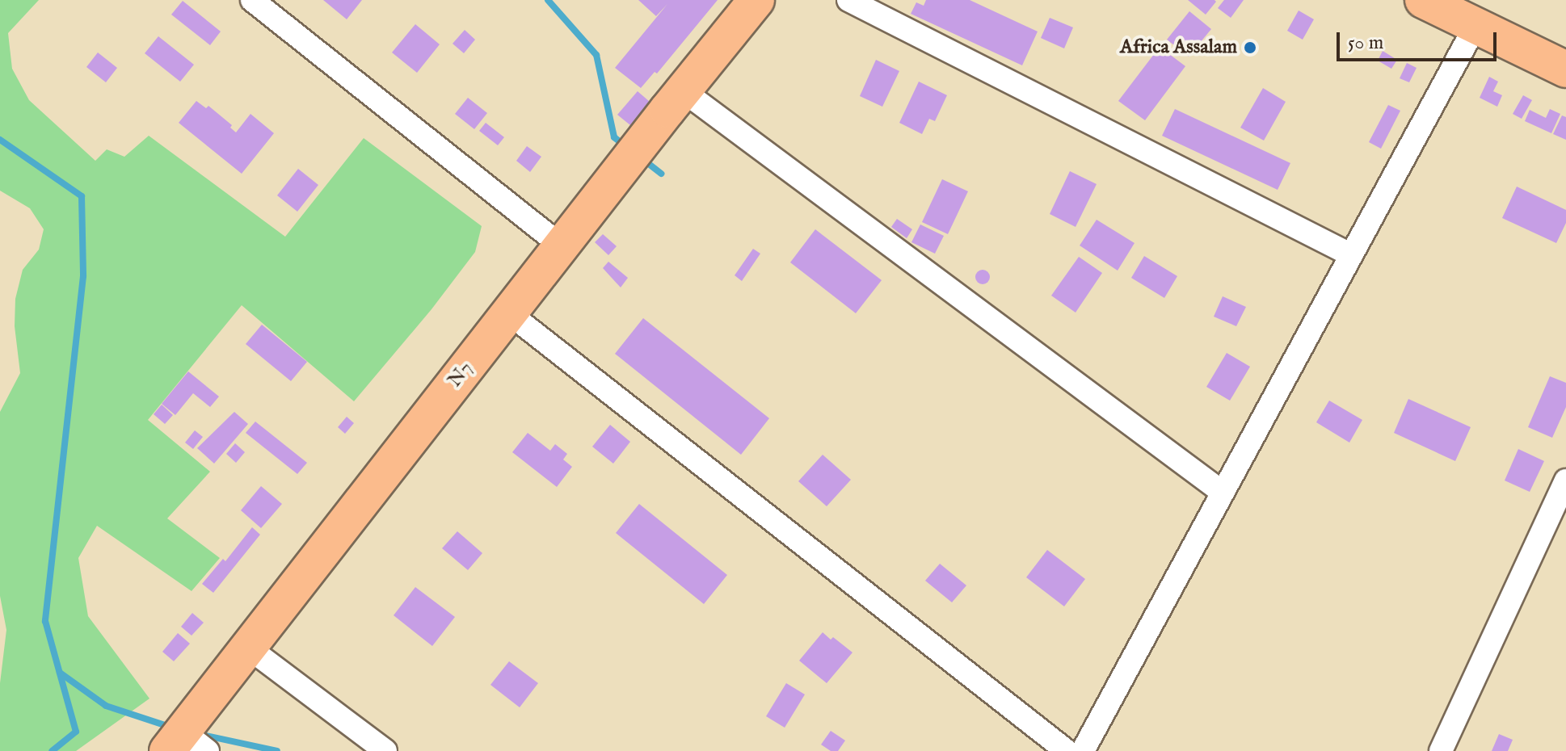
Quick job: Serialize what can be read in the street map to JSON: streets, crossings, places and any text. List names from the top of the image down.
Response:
{
  "streets": {
    "main road": ["N7"]
  },
  "places": ["Africa Assalam"],
  "scale_bar": "50 m"
}
